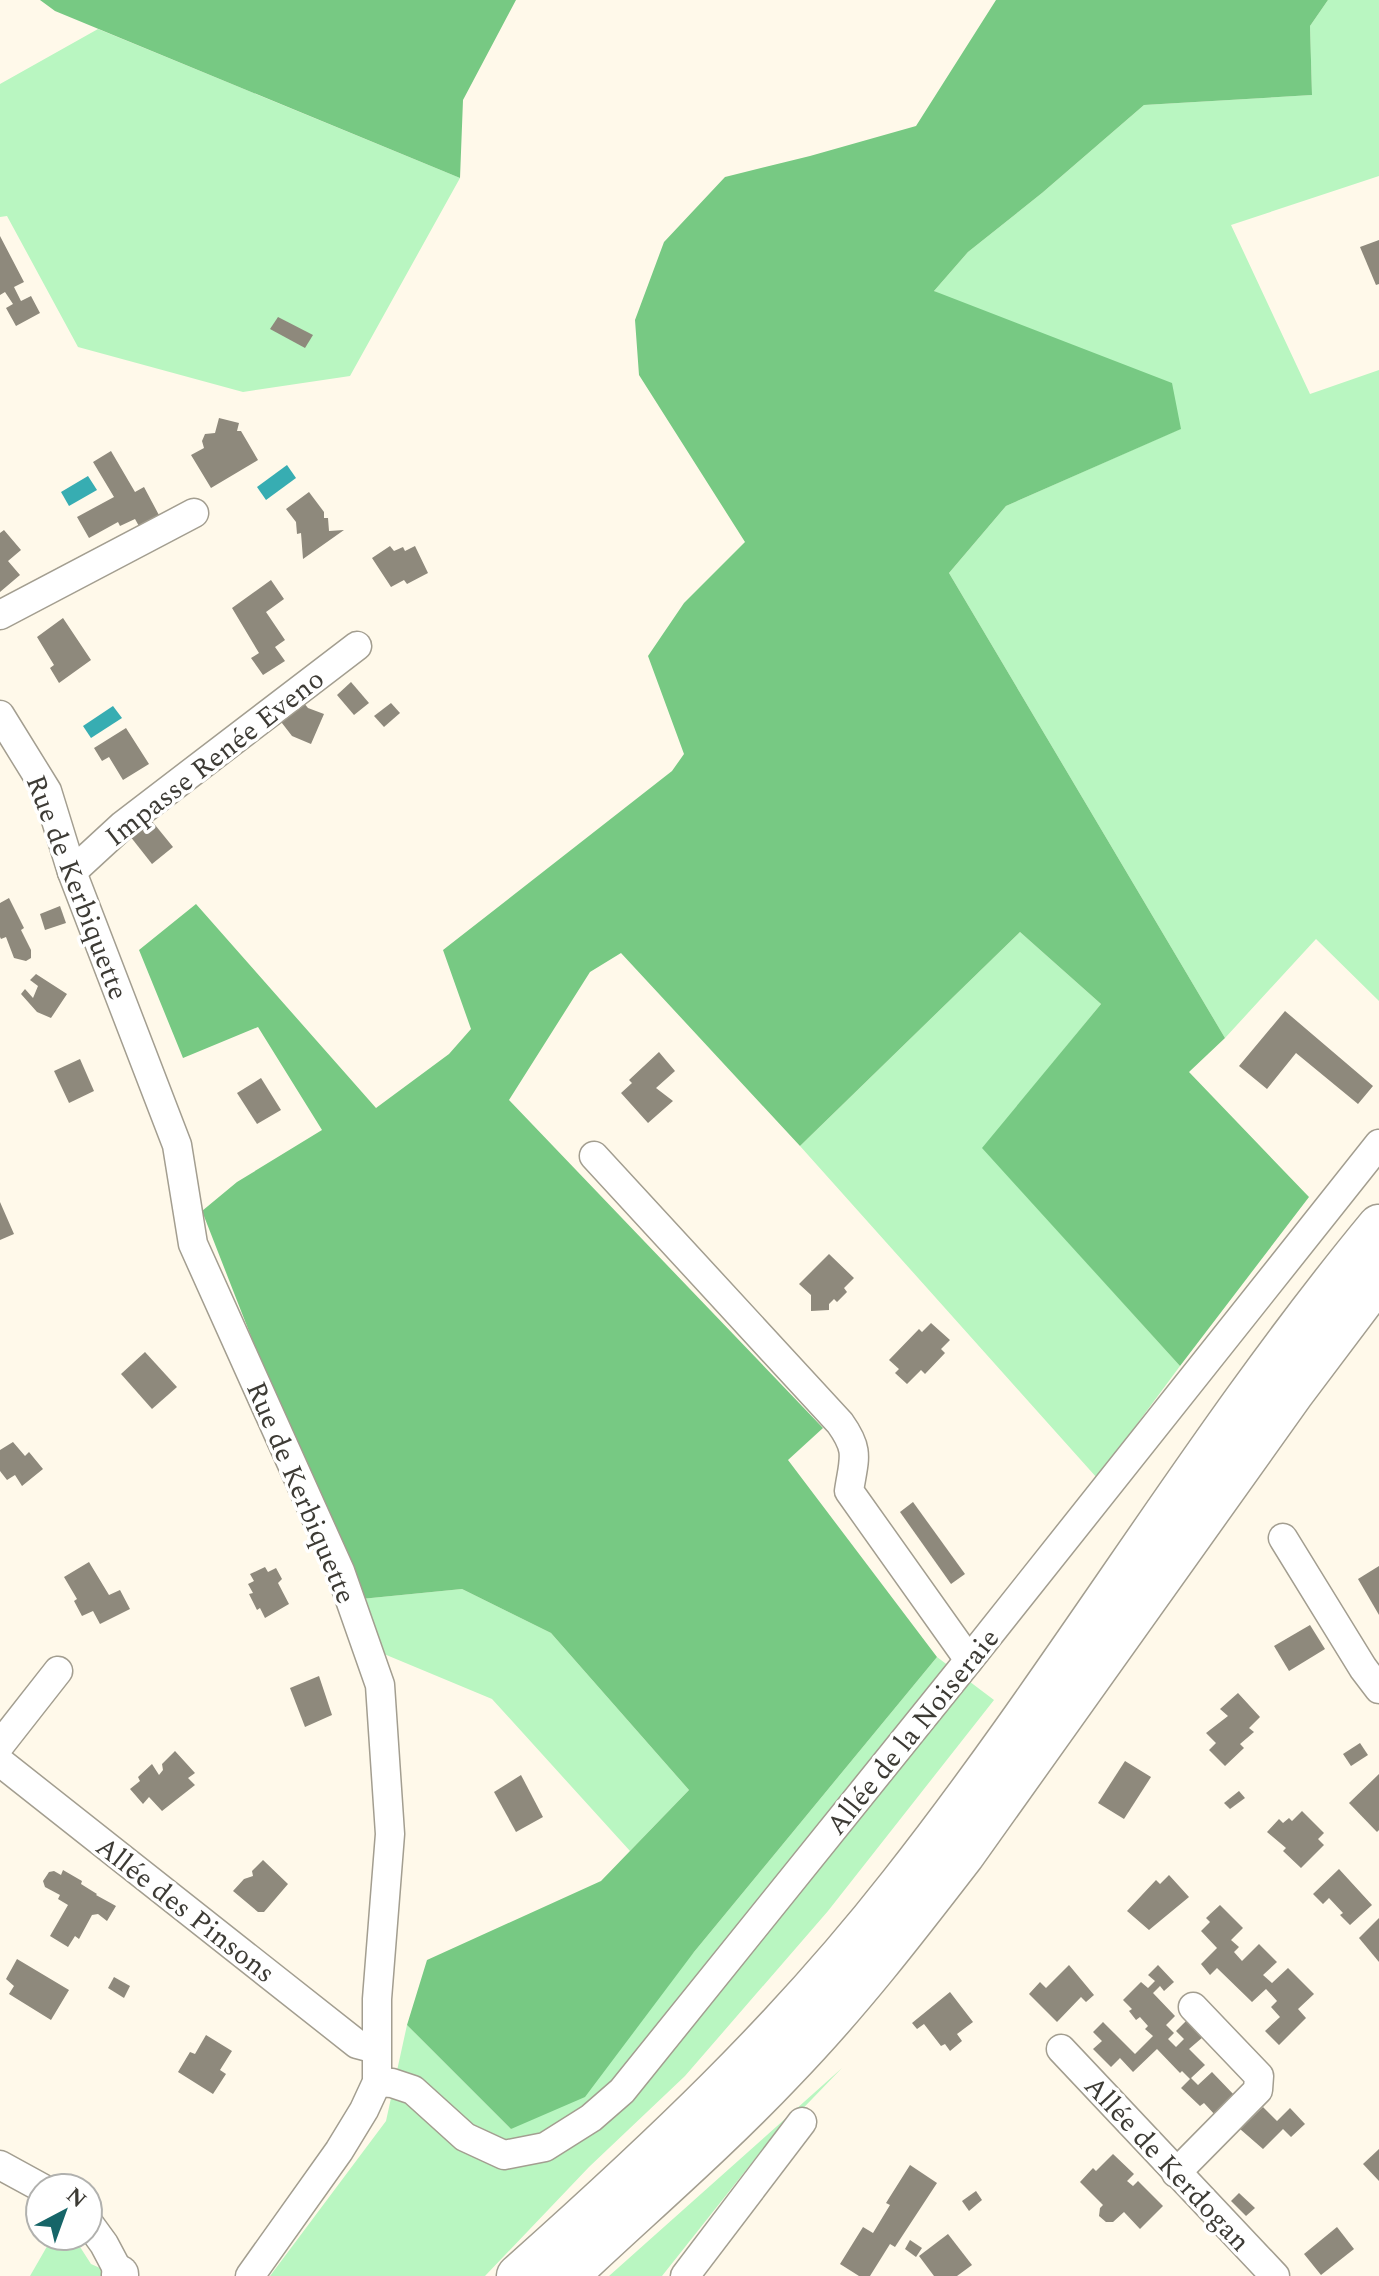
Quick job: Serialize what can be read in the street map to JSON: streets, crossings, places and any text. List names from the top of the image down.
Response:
{
  "streets": {
    "street": [
      "Impasse Renée Eveno",
      "Rue de Kerbiquette",
      "Allée de la Noiseraie",
      "Allée des Pinsons",
      "Allée de Kerdogan"
    ]
  },
  "crossings": [
    ["Impasse Renée Eveno", "Rue de Kerbiquette"],
    ["Rue de Kerbiquette", "Allée de la Noiseraie"],
    ["Rue de Kerbiquette", "Allée des Pinsons"]
  ],
  "north": "top right"
}
